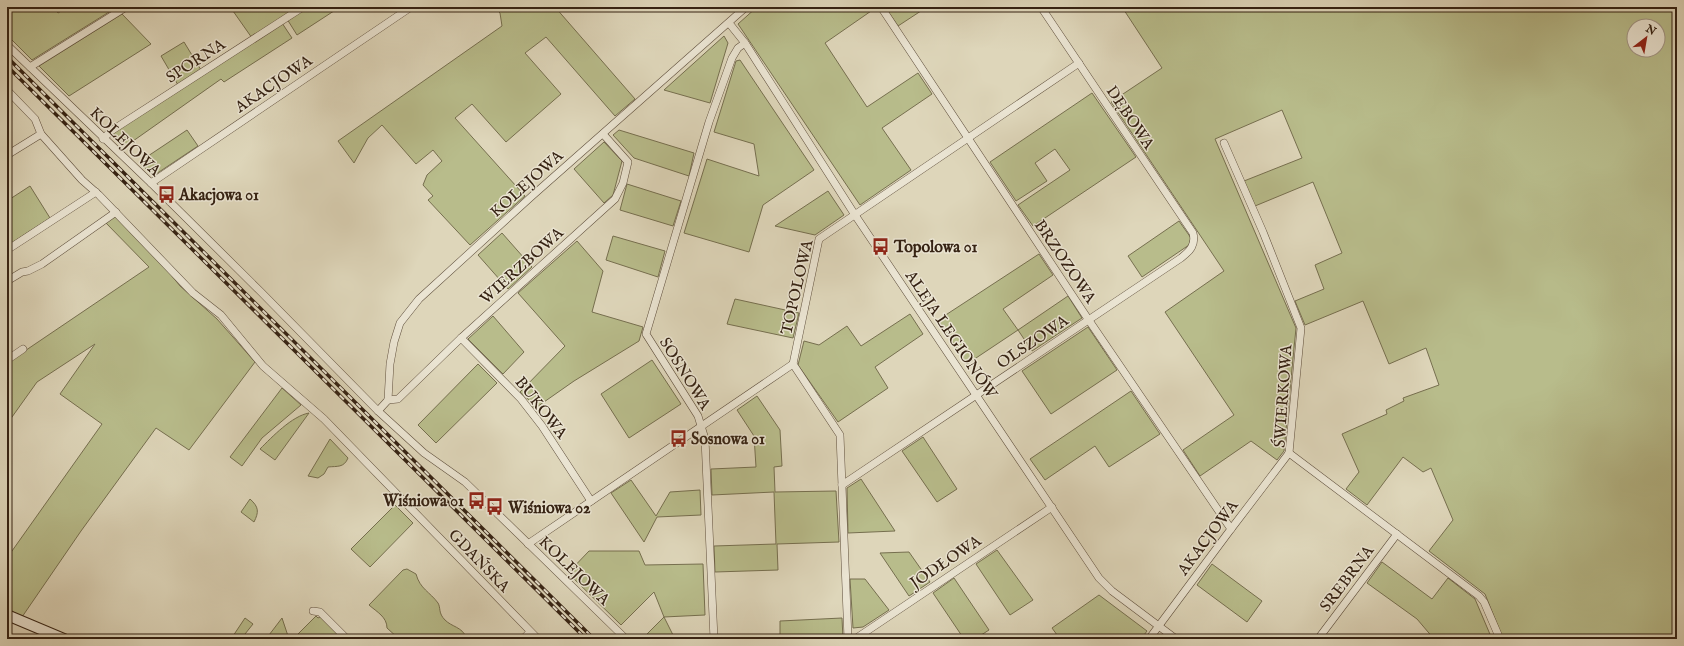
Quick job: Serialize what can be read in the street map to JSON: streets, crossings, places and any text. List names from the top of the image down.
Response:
{
  "streets": {
    "street": [
      "SPORNA",
      "AKACJOWA",
      "DĘBOWA",
      "KOLEJOWA",
      "BRZOZOWA",
      "WIERZBOWA",
      "TOPOLOWA",
      "ALEJA LEGIONÓW",
      "OLSZOWA",
      "SOSNOWA",
      "ŚWIERKOWA",
      "BUKOWA",
      "GDAŃSKA",
      "JODŁOWA",
      "SREBRNA"
    ]
  },
  "crossings": [
    ["SPORNA", "KOLEJOWA"],
    ["AKACJOWA", "KOLEJOWA"],
    ["AKACJOWA", "BRZOZOWA"],
    ["AKACJOWA", "ALEJA LEGIONÓW"],
    ["AKACJOWA", "ŚWIERKOWA"],
    ["DĘBOWA", "TOPOLOWA"],
    ["DĘBOWA", "OLSZOWA"],
    ["KOLEJOWA", "WIERZBOWA"],
    ["KOLEJOWA", "ALEJA LEGIONÓW"],
    ["BRZOZOWA", "TOPOLOWA"],
    ["BRZOZOWA", "OLSZOWA"],
    ["WIERZBOWA", "BUKOWA"],
    ["TOPOLOWA", "ALEJA LEGIONÓW"],
    ["ALEJA LEGIONÓW", "OLSZOWA"],
    ["ALEJA LEGIONÓW", "SOSNOWA"],
    ["ALEJA LEGIONÓW", "JODŁOWA"],
    ["ŚWIERKOWA", "SREBRNA"]
  ],
  "places": {
    "bus stop": [
      "Akacjowa 01",
      "Topolowa 01",
      "Sosnowa 01",
      "Wiśniowa 01",
      "Wiśniowa 02"
    ]
  },
  "north": "top right"
}
